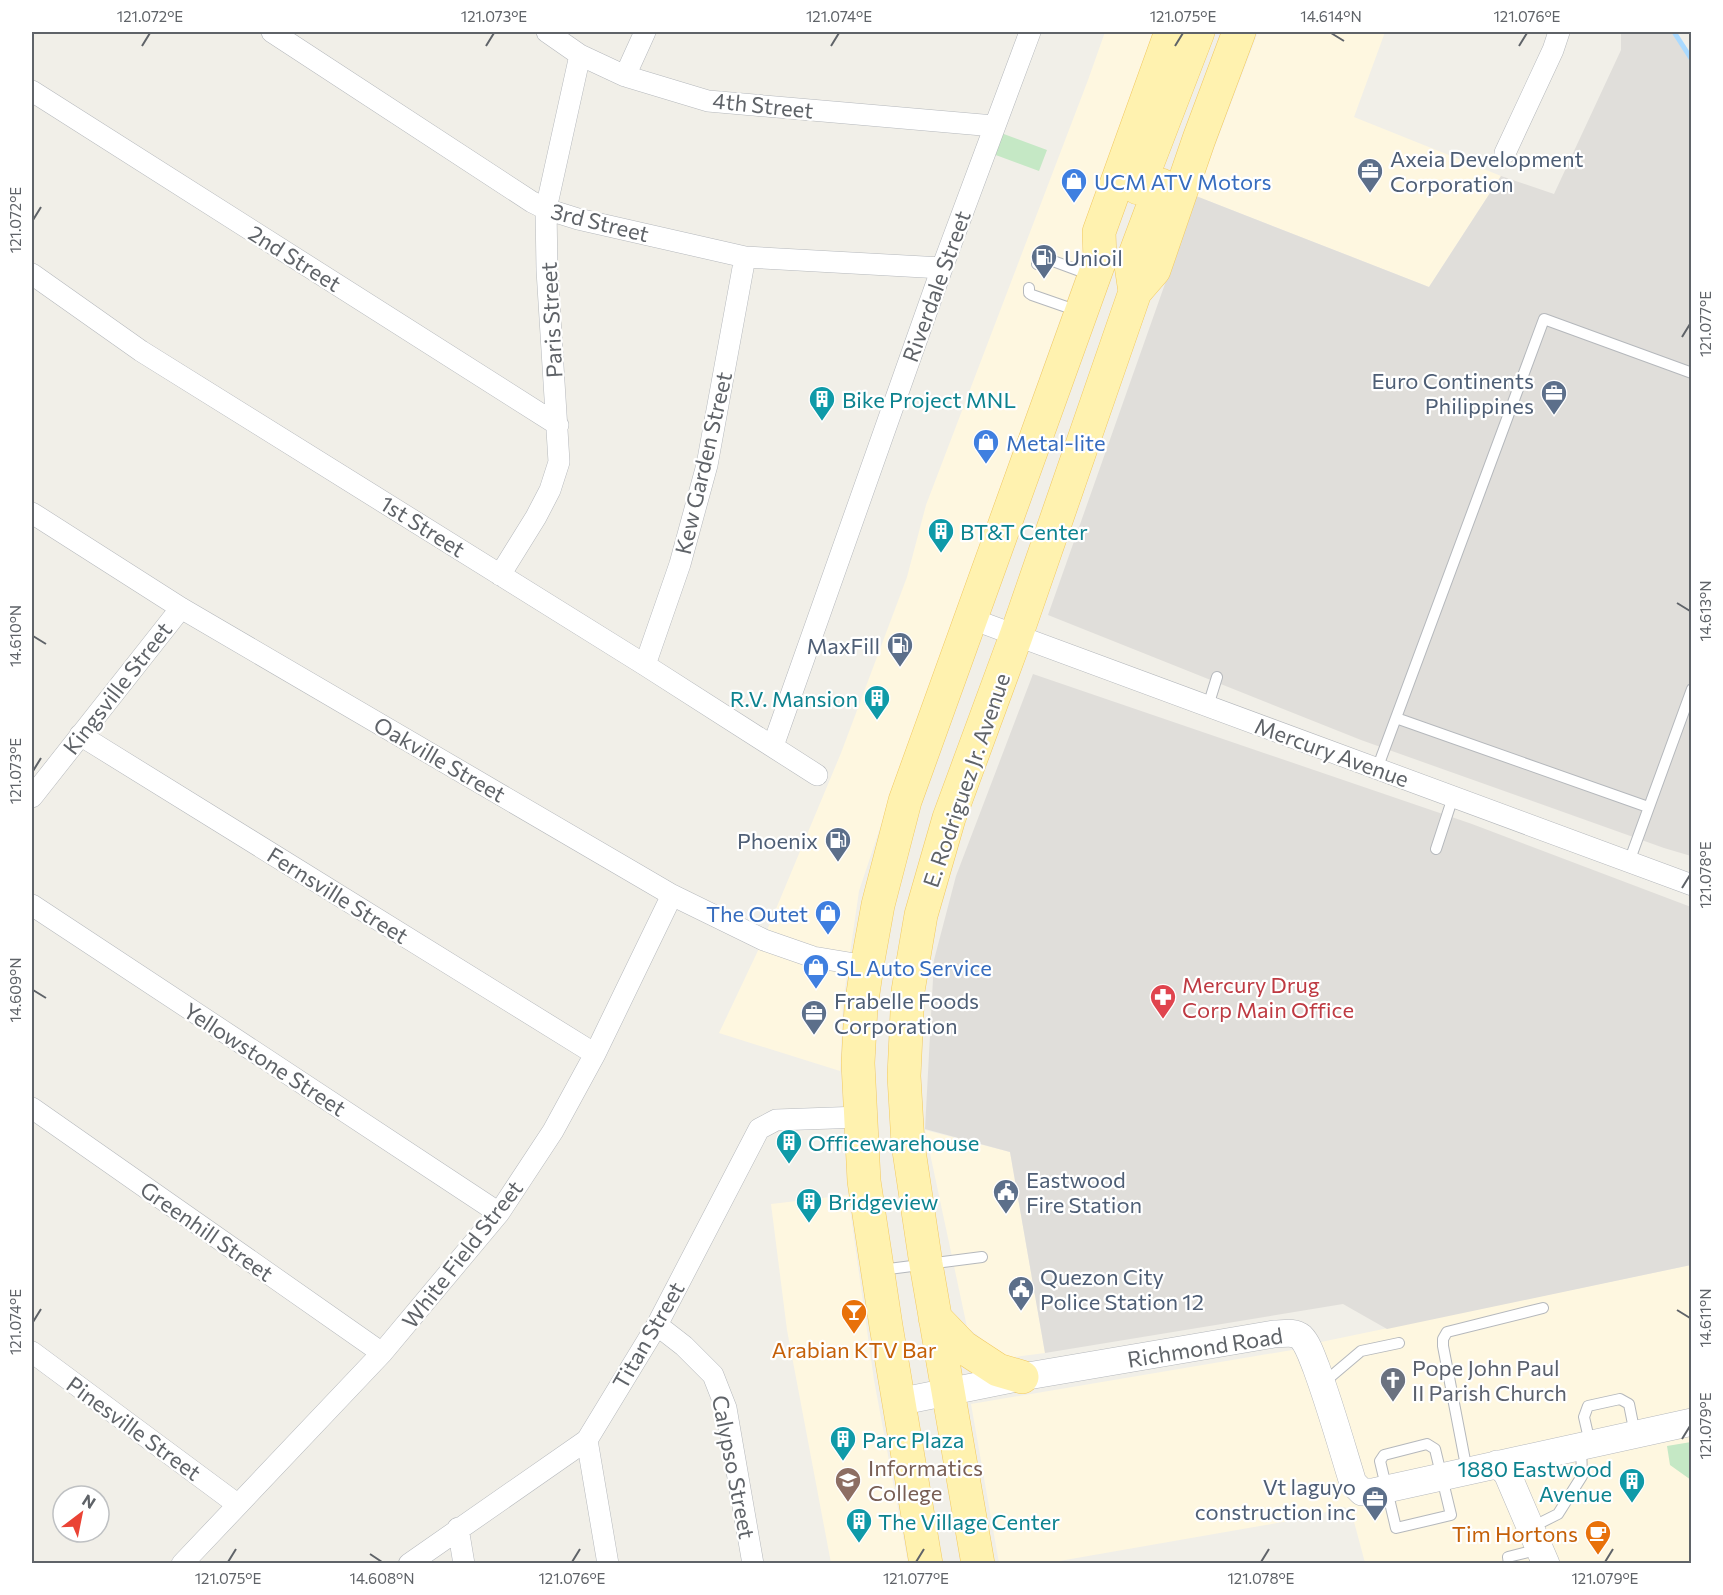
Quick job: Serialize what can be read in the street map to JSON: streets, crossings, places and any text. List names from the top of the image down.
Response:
{
  "streets": {
    "main road": ["E. Rodriguez Jr. Avenue"],
    "street": [
      "4th Street",
      "3rd Street",
      "2nd Street",
      "Riverdale Street",
      "Paris Street",
      "Kew Garden Street",
      "1st Street",
      "Kingsville Street",
      "Mercury Avenue",
      "Oakville Street",
      "Fernsville Street",
      "Yellowstone Street",
      "Greenhill Street",
      "White Field Street",
      "Titan Street",
      "Richmond Road",
      "Pinesville Street",
      "Calypso Street"
    ]
  },
  "crossings": [
    ["4th Street", "Riverdale Street"],
    ["4th Street", "Paris Street"],
    ["3rd Street", "Riverdale Street"],
    ["3rd Street", "Paris Street"],
    ["3rd Street", "Kew Garden Street"],
    ["2nd Street", "Paris Street"],
    ["Riverdale Street", "1st Street"],
    ["Paris Street", "1st Street"],
    ["Kew Garden Street", "1st Street"],
    ["Kingsville Street", "Oakville Street"],
    ["Kingsville Street", "Fernsville Street"],
    ["Mercury Avenue", "E. Rodriguez Jr. Avenue"],
    ["Oakville Street", "E. Rodriguez Jr. Avenue"],
    ["Oakville Street", "White Field Street"],
    ["E. Rodriguez Jr. Avenue", "Titan Street"],
    ["E. Rodriguez Jr. Avenue", "Richmond Road"],
    ["Fernsville Street", "White Field Street"],
    ["Yellowstone Street", "White Field Street"],
    ["Greenhill Street", "White Field Street"],
    ["White Field Street", "Pinesville Street"],
    ["Titan Street", "Calypso Street"]
  ],
  "places": {
    "office": [
      "Axeia Development Corporation",
      "Euro Continents Philippines",
      "Frabelle Foods Corporation",
      "Vt laguyo construction inc"
    ],
    "shop": [
      "UCM ATV Motors",
      "Metal-lite",
      "The Outet",
      "SL Auto Service"
    ],
    "fuel station": ["Unioil", "MaxFill", "Phoenix"],
    "building": [
      "Bike Project MNL",
      "BT&T Center",
      "R.V. Mansion",
      "Officewarehouse",
      "Bridgeview",
      "Parc Plaza",
      "1880 Eastwood Avenue",
      "The Village Center"
    ],
    "pharmacy": ["Mercury Drug Corp Main Office"],
    "public building": ["Eastwood Fire Station", "Quezon City Police Station 12"],
    "bar": ["Arabian KTV Bar"],
    "church": ["Pope John Paul II Parish Church"],
    "school or university": ["Informatics College"],
    "cafe": ["Tim Hortons"]
  },
  "north": "top right",
  "coordinates": [
    "121.072°E",
    "121.073°E",
    "121.074°E",
    "121.075°E",
    "14.614°N",
    "121.076°E",
    "121.077°E",
    "14.613°N",
    "14.610°N",
    "121.078°E",
    "14.609°N",
    "14.611°N",
    "121.079°E",
    "14.608°N"
  ]
}
